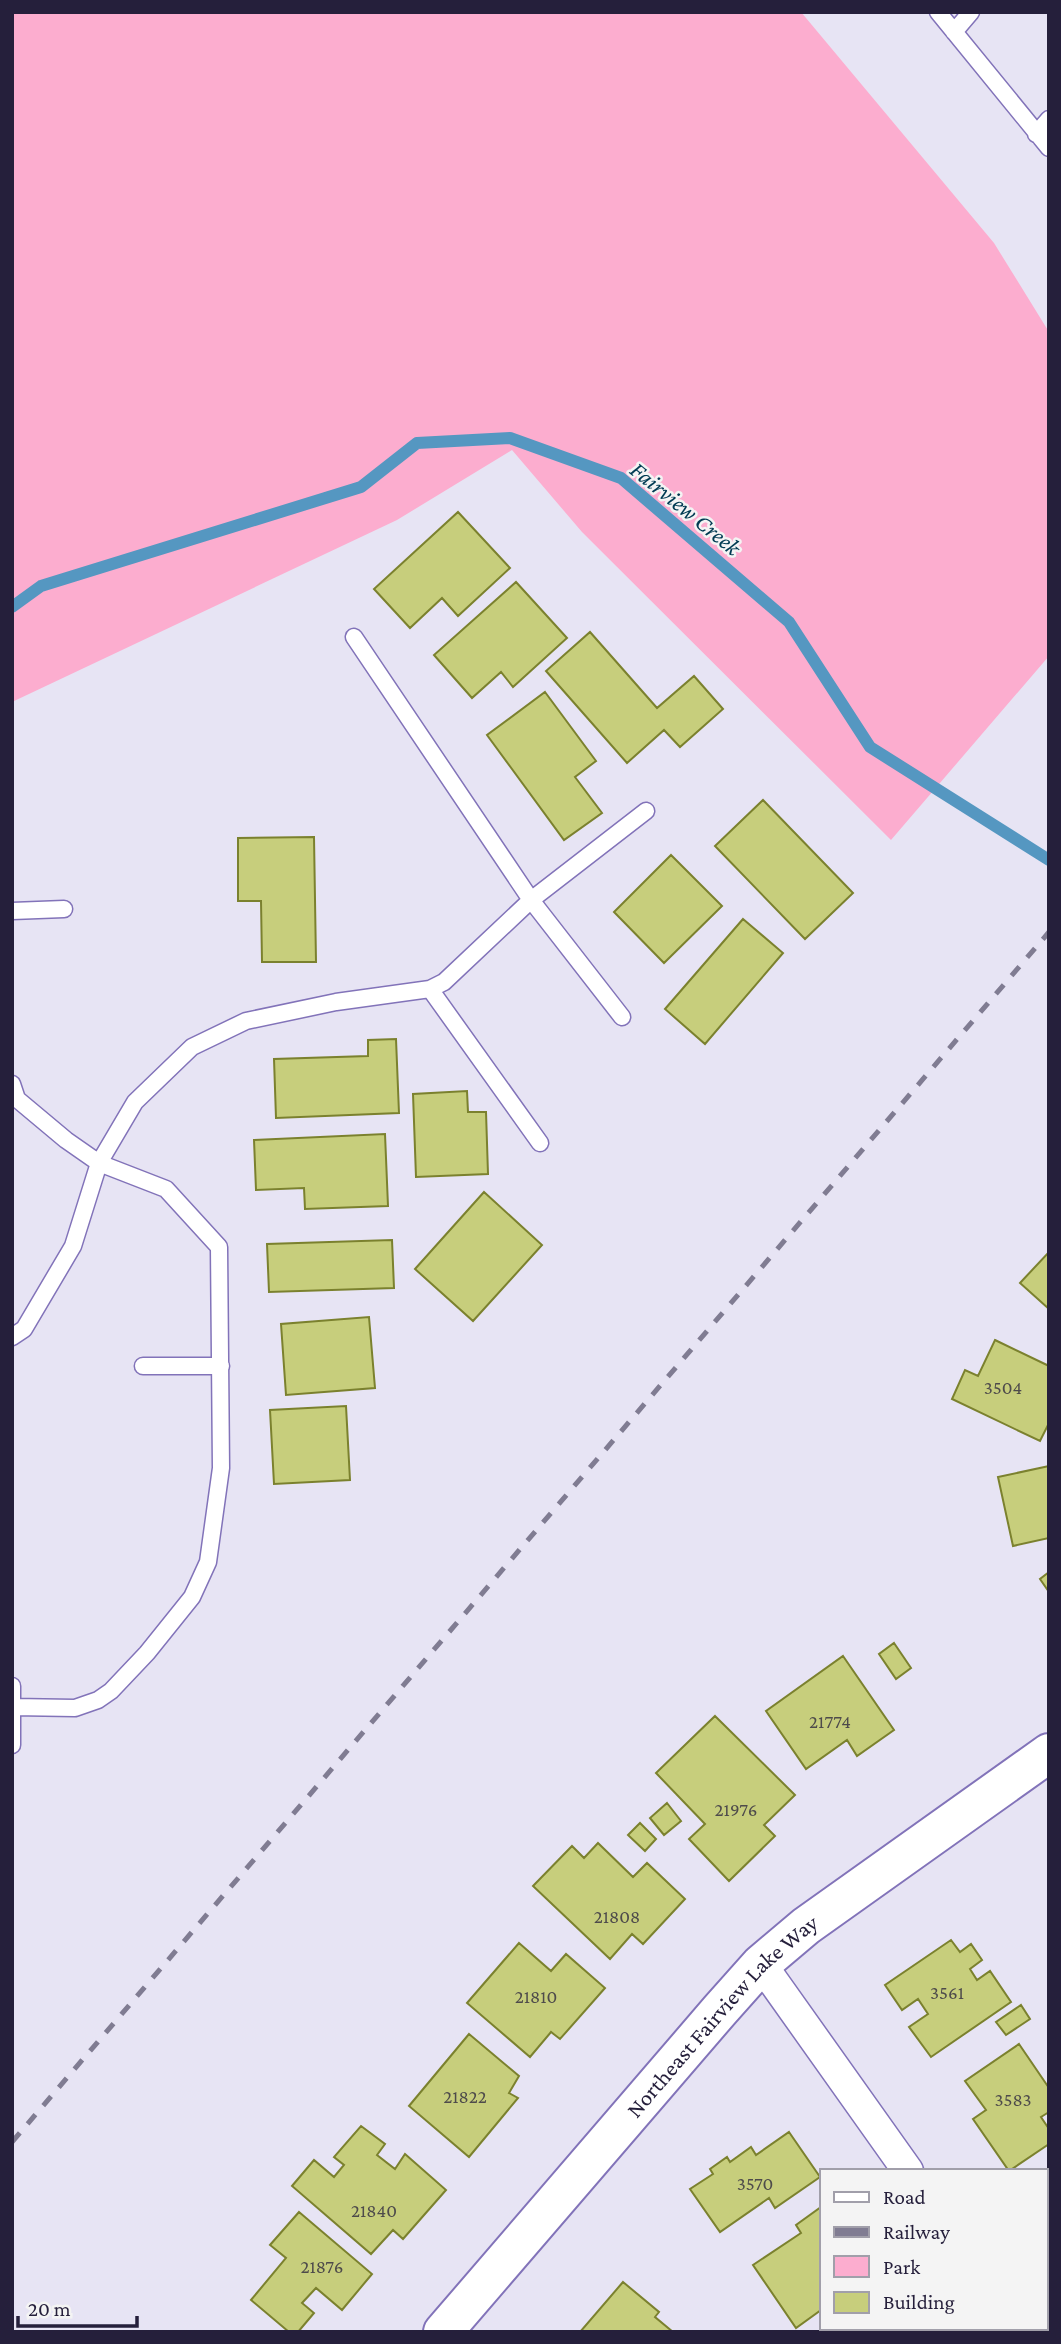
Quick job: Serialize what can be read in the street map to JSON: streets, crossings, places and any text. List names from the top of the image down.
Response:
{
  "streets": {
    "street": ["Northeast Fairview Lake Way"]
  },
  "water": ["Fairview Creek"],
  "house_numbers": [
    "3504",
    "21774",
    "21976",
    "21808",
    "3561",
    "21810",
    "21822",
    "3583",
    "3570",
    "21840",
    "21876"
  ],
  "legend": [
    "Road",
    "Railway",
    "Park",
    "Building"
  ],
  "scale_bar": "20 m"
}
